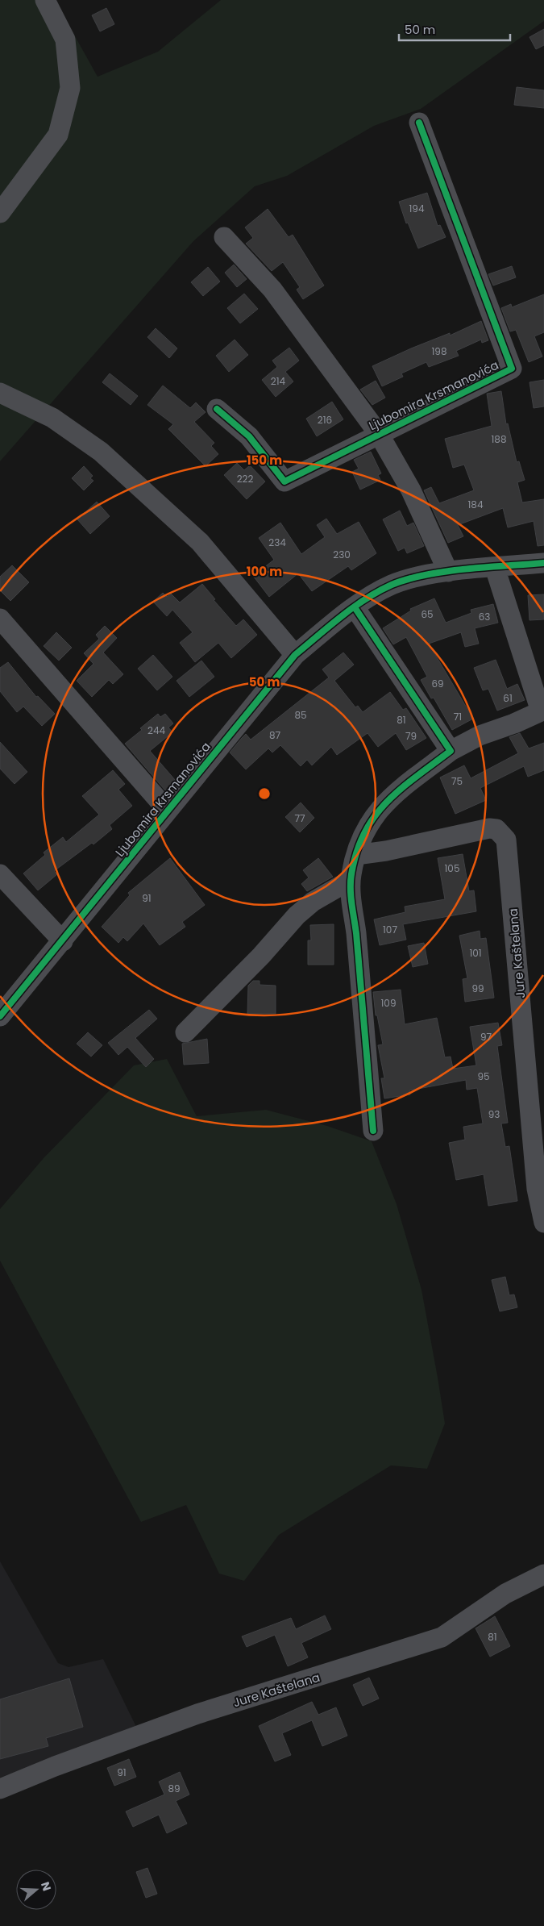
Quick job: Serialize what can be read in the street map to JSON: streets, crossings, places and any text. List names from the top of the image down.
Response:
{
  "streets": {
    "street": ["Ljubomira Krsmanovića", "Jure Kaštelana"]
  },
  "house_numbers": [
    "194",
    "198",
    "214",
    "216",
    "188",
    "222",
    "184",
    "234",
    "230",
    "65",
    "63",
    "69",
    "61",
    "85",
    "71",
    "81",
    "244",
    "87",
    "79",
    "75",
    "77",
    "105",
    "91",
    "107",
    "101",
    "99",
    "109",
    "97",
    "95",
    "93",
    "81",
    "91",
    "89"
  ],
  "scale_bar": "50 m",
  "north": "right",
  "rings": ["150 m", "100 m", "50 m"]
}
